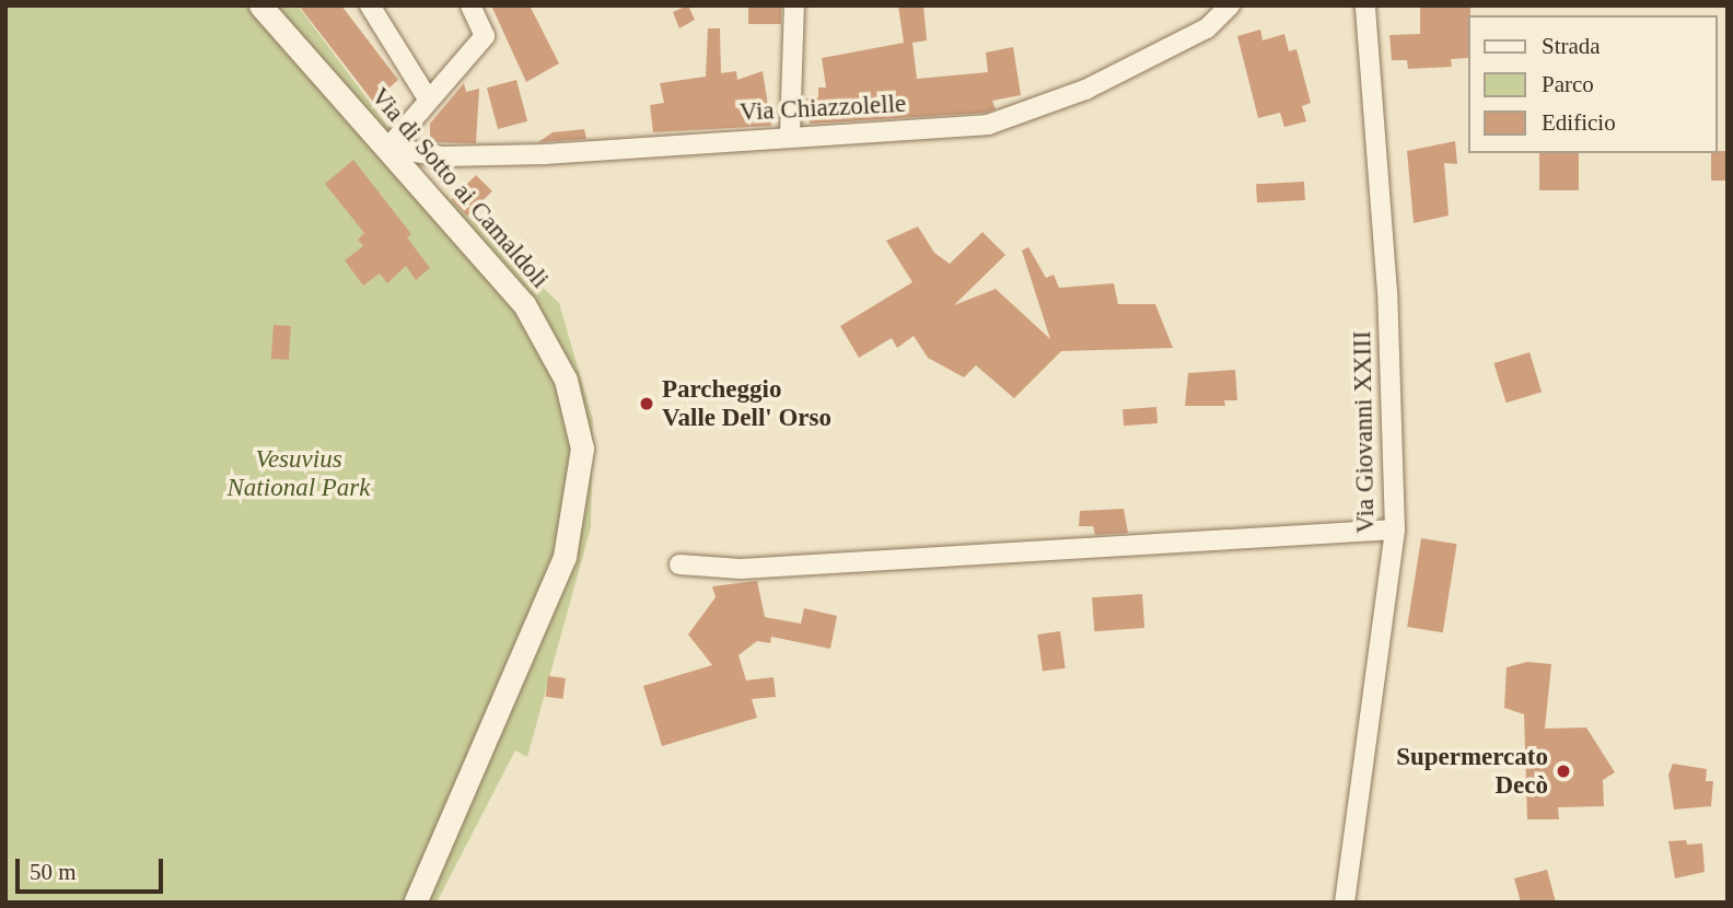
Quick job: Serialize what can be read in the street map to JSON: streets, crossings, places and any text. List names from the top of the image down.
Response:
{
  "streets": {
    "street": ["Via Chiazzolelle", "Via di Sotto ai Camaldoli", "Via Giovanni XXIII"]
  },
  "crossings": [
    ["Via Chiazzolelle", "Via di Sotto ai Camaldoli"]
  ],
  "parks": ["Vesuvius National Park"],
  "places": ["Parcheggio Valle Dell' Orso", "Supermercato Decò"],
  "legend": ["Strada", "Parco", "Edificio"],
  "scale_bar": "50 m"
}
